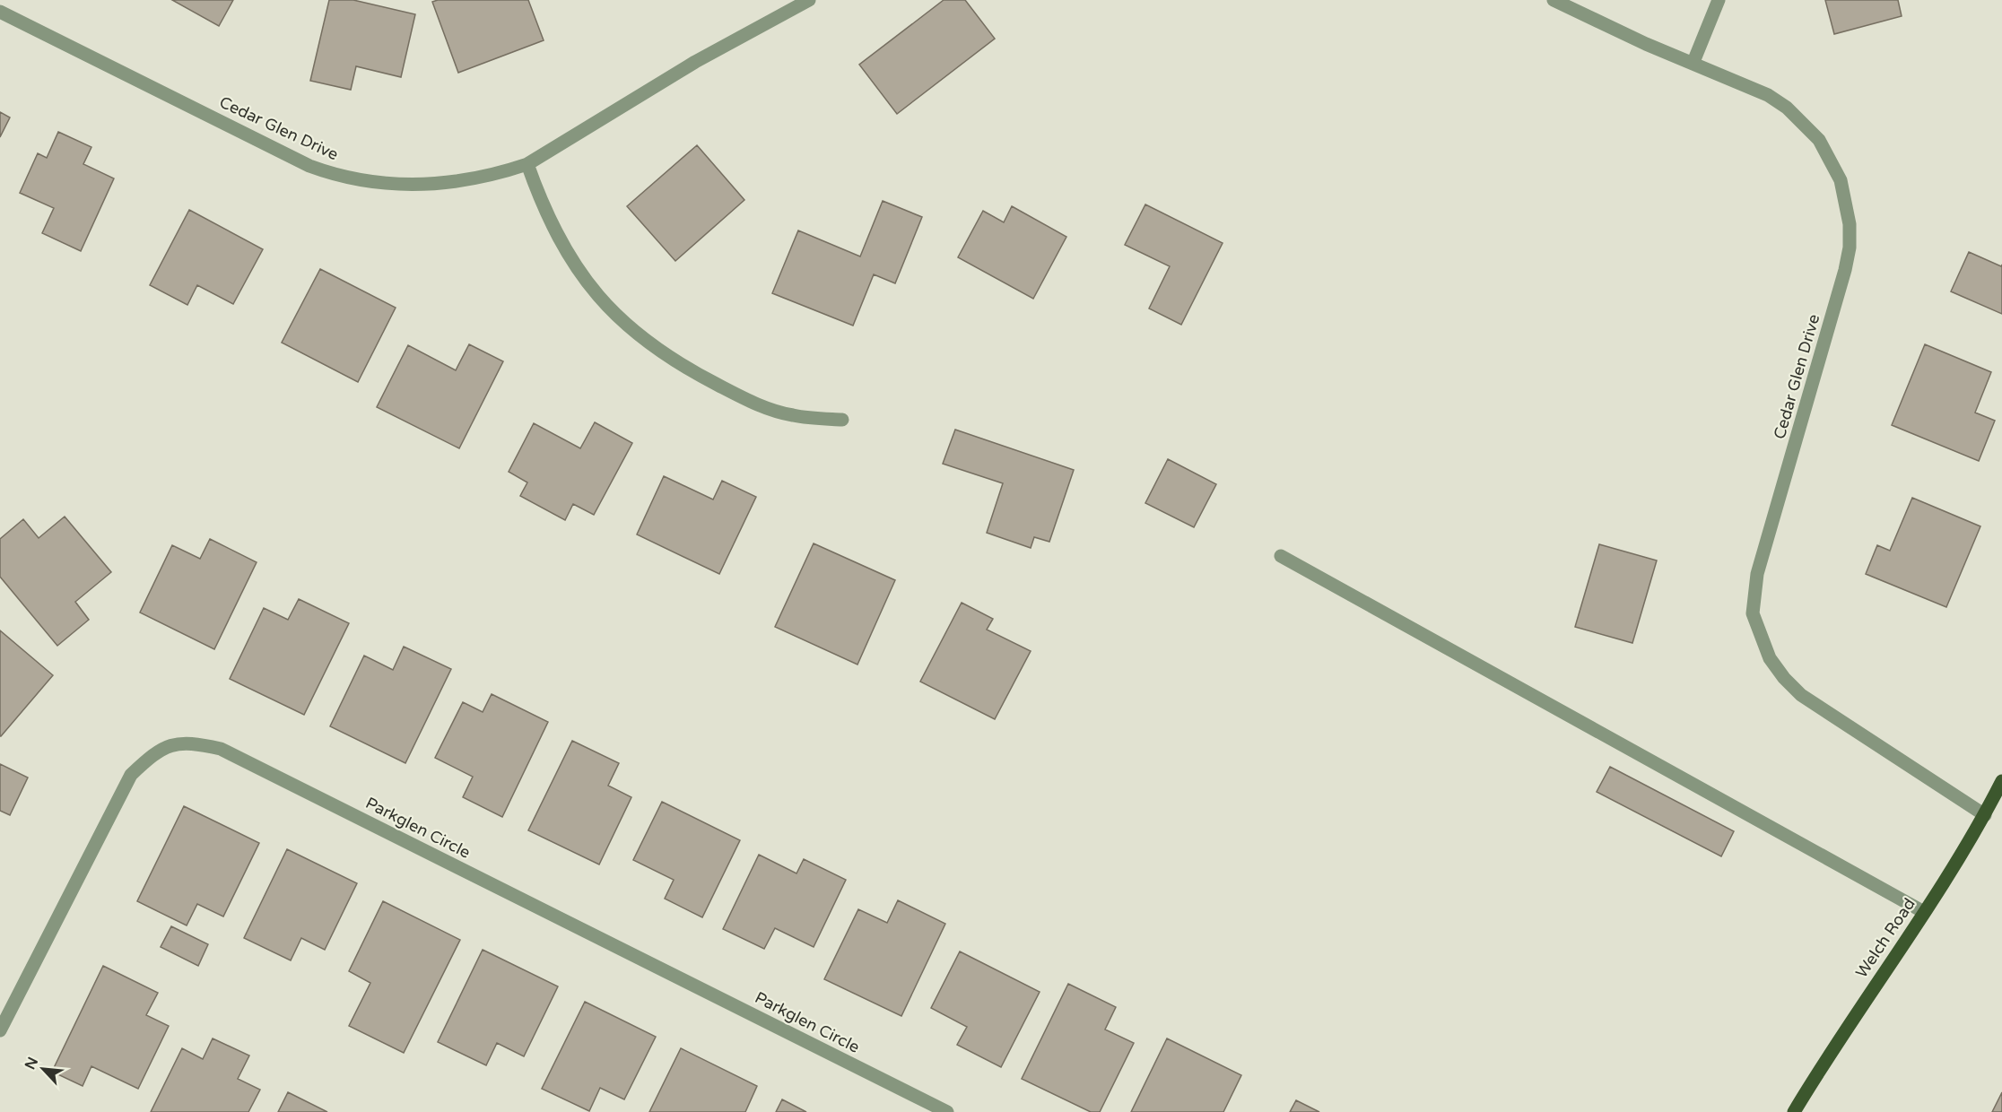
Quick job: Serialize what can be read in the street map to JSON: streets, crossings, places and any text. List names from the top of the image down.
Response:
{
  "streets": {
    "main road": ["Welch Road"],
    "street": ["Cedar Glen Drive", "Parkglen Circle"]
  },
  "crossings": [
    ["Cedar Glen Drive", "Welch Road"]
  ],
  "north": "top left"
}
